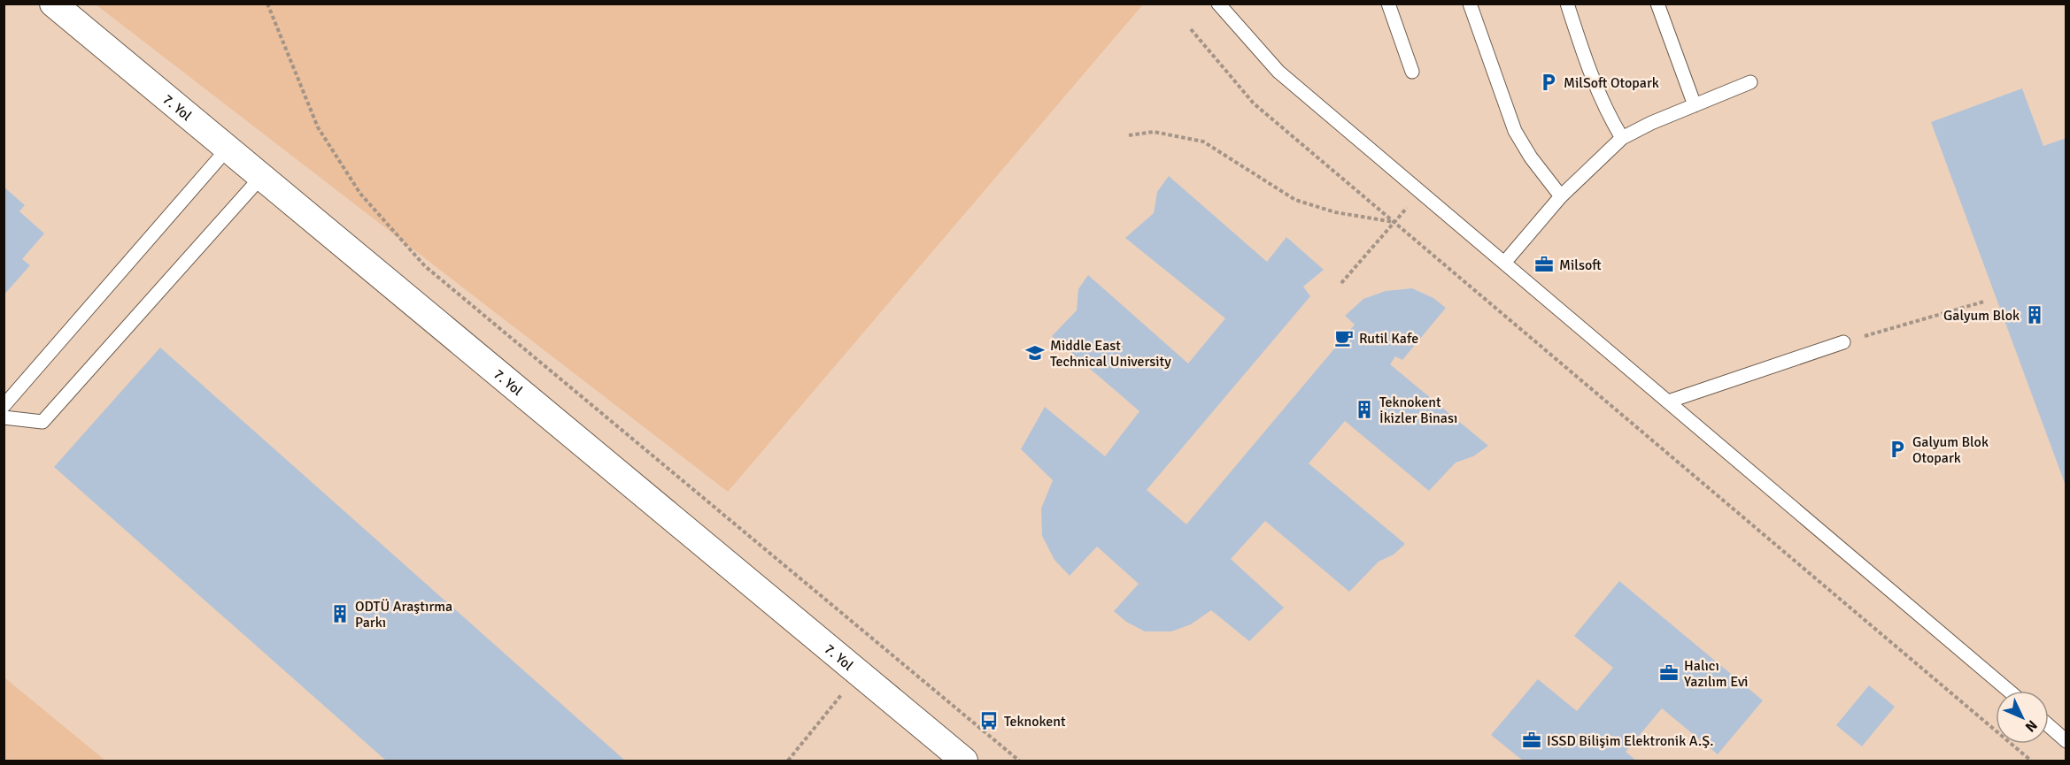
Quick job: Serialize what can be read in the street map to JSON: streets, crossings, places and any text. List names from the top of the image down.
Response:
{
  "streets": {
    "street": ["7. Yol"]
  },
  "places": {
    "parking": ["MilSoft Otopark", "Galyum Blok Otopark"],
    "office": ["Milsoft", "Halıcı Yazılım Evi", "ISSD Bilişim Elektronik A.Ş."],
    "building": ["Galyum Blok", "Teknokent İkizler Binası", "ODTÜ Araştırma Parkı"],
    "cafe": ["Rutil Kafe"],
    "school or university": ["Middle East Technical University"],
    "bus stop": ["Teknokent"]
  },
  "north": "bottom right"
}
